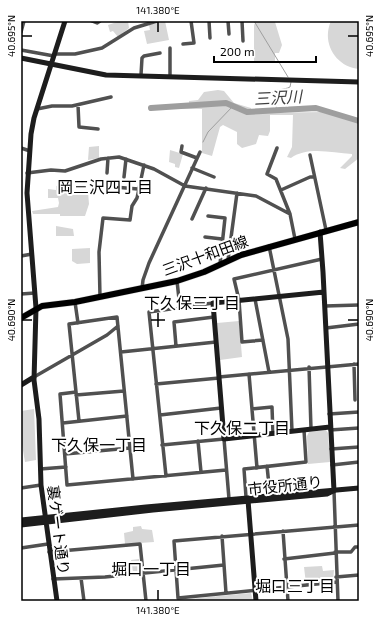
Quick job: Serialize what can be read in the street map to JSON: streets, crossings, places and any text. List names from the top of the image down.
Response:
{
  "streets": {
    "main road": ["三沢十和田線"],
    "street": ["市役所通り", "裏ゲート通り"]
  },
  "crossings": [
    ["三沢十和田線", "裏ゲート通り"],
    ["市役所通り", "裏ゲート通り"]
  ],
  "districts": [
    "岡三沢四丁目",
    "下久保三丁目",
    "下久保二丁目",
    "下久保一丁目",
    "堀口一丁目",
    "堀口三丁目"
  ],
  "water": ["三沢川"],
  "scale_bar": "200 m",
  "coordinates": ["141.380°E", "40.695°N", "40.690°N"]
}
